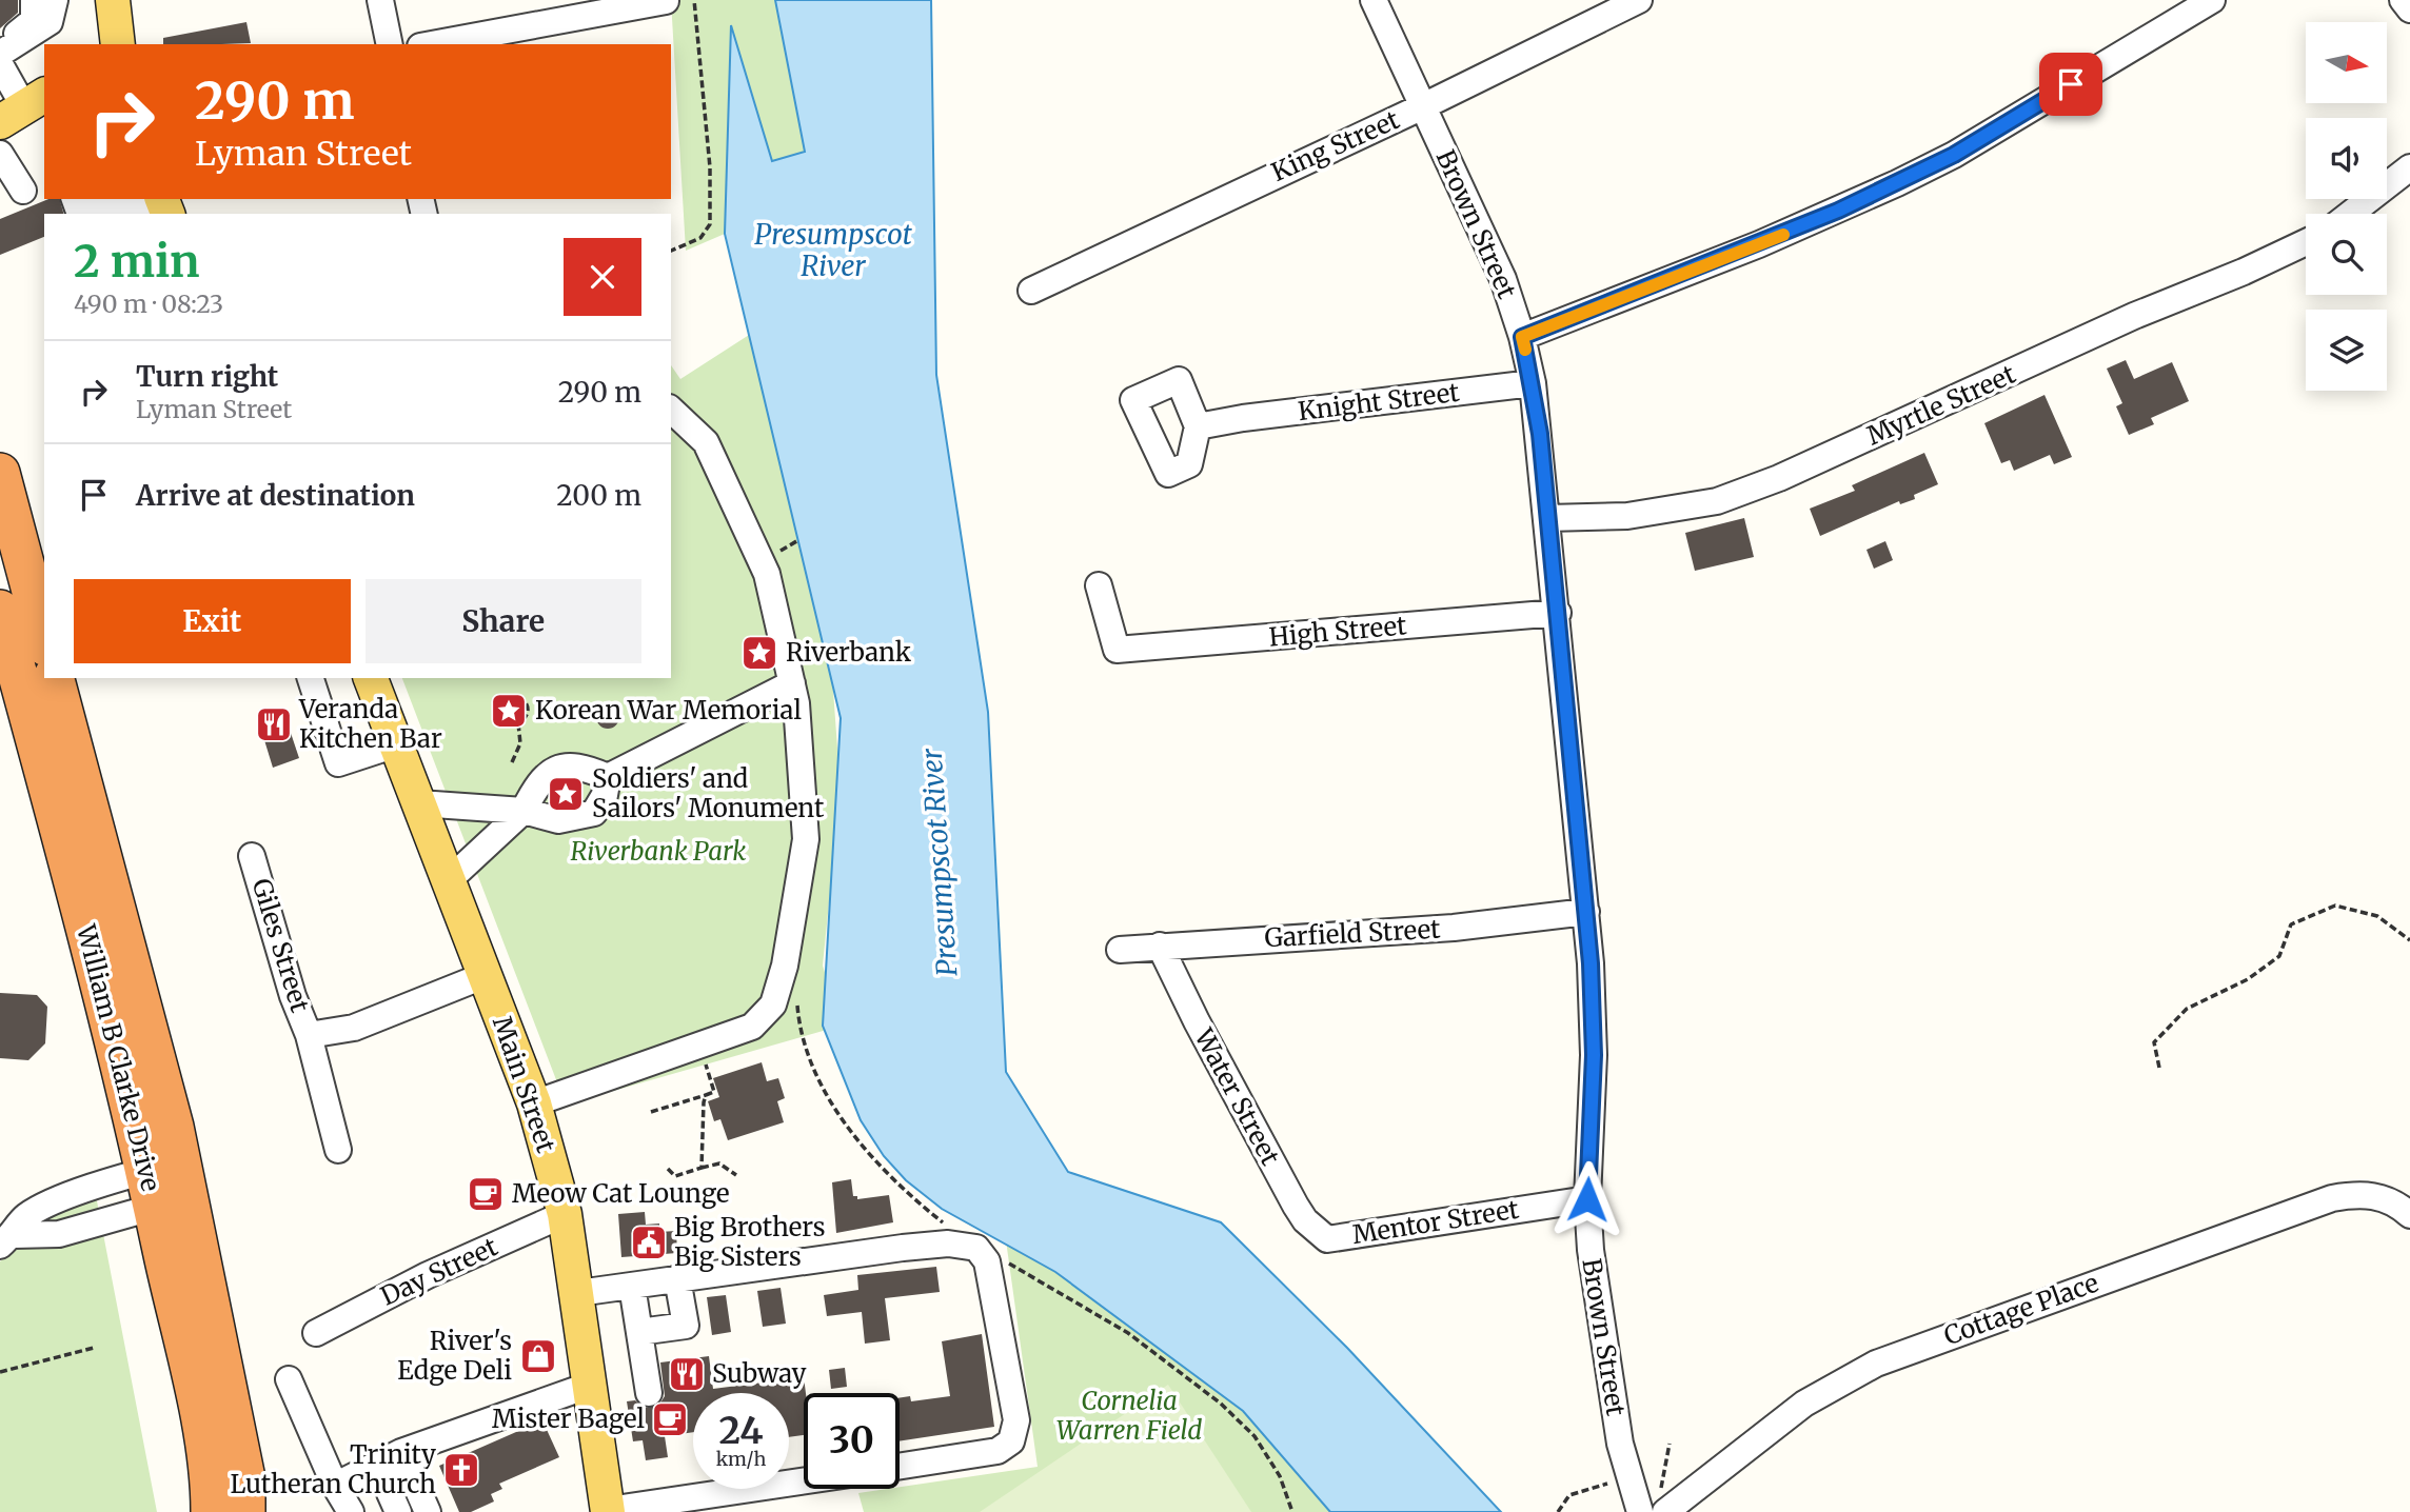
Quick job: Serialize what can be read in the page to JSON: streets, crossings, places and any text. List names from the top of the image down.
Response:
{
  "streets": {
    "highway": ["William B Clarke Drive"],
    "main road": ["Main Street"],
    "street": [
      "King Street",
      "Brown Street",
      "Knight Street",
      "Myrtle Street",
      "High Street",
      "Garfield Street",
      "Giles Street",
      "Water Street",
      "Mentor Street",
      "Day Street",
      "Cottage Place"
    ]
  },
  "crossings": [
    ["King Street", "Brown Street"],
    ["Brown Street", "Knight Street"],
    ["Brown Street", "Myrtle Street"],
    ["Brown Street", "High Street"],
    ["Brown Street", "Garfield Street"],
    ["Brown Street", "Mentor Street"],
    ["Brown Street", "Cottage Place"],
    ["Garfield Street", "Water Street"],
    ["Giles Street", "Main Street"],
    ["Main Street", "Day Street"],
    ["Water Street", "Mentor Street"]
  ],
  "water": ["Presumpscot River"],
  "parks": ["Riverbank Park", "Cornelia Warren Field"],
  "places": {
    "place": ["Riverbank", "Korean War Memorial", "Soldiers' and Sailors' Monument"],
    "restaurant": ["Veranda Kitchen Bar", "Subway"],
    "cafe": ["Meow Cat Lounge", "Mister Bagel"],
    "public building": ["Big Brothers Big Sisters"],
    "shop": ["River's Edge Deli"],
    "church": ["Trinity Lutheran Church"]
  },
  "north": "right",
  "page": {
    "turn": ["290 m", "Lyman Street"],
    "heading": ["2 min", "490 m · 08:23"],
    "list": [
      {
        "name": "Turn right",
        "note": "Lyman Street",
        "value": "290 m"
      },
      {
        "name": "Arrive at destination",
        "value": "200 m"
      }
    ],
    "buttons": ["Exit", "Share"],
    "speed": "24 km/h",
    "limit": "30"
  }
}
